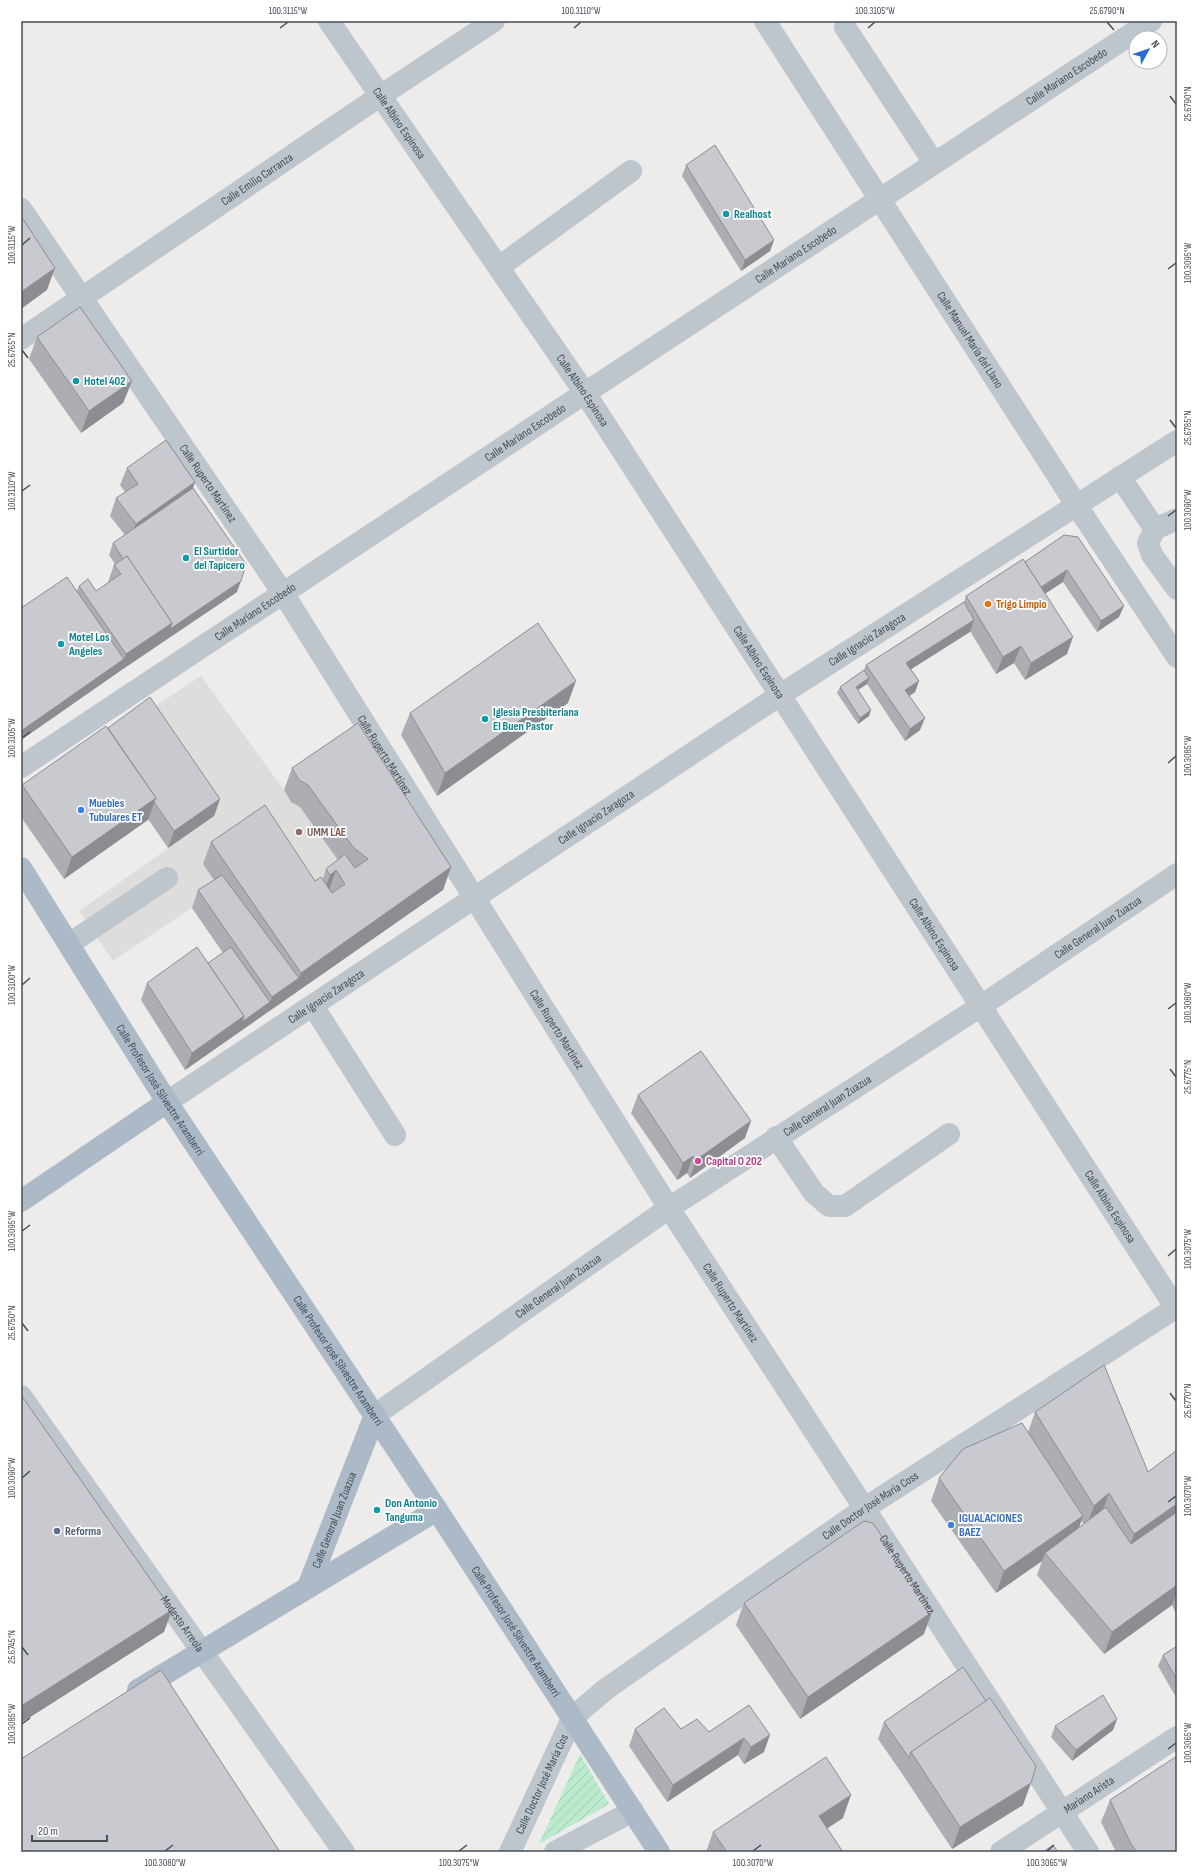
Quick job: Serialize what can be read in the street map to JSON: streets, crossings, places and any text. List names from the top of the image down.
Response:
{
  "streets": {
    "main road": ["Calle Ignacio Zaragoza", "Calle General Juan Zuazua", "Calle Profesor José Silvestre Aramberri"],
    "street": [
      "Calle Mariano Escobedo",
      "Calle Albino Espinosa",
      "Calle Emilio Carranza",
      "Calle Manuel Maria del Llano",
      "Calle Ruperto Martínez",
      "Calle Doctor José María Coss",
      "Modesto Arreola",
      "Calle Doctor José María Cos",
      "Mariano Arista"
    ]
  },
  "crossings": [
    ["Calle Mariano Escobedo", "Calle Albino Espinosa"],
    ["Calle Mariano Escobedo", "Calle Manuel Maria del Llano"],
    ["Calle Mariano Escobedo", "Calle Ruperto Martínez"],
    ["Calle Albino Espinosa", "Calle Emilio Carranza"],
    ["Calle Albino Espinosa", "Calle Ignacio Zaragoza"],
    ["Calle Albino Espinosa", "Calle General Juan Zuazua"],
    ["Calle Albino Espinosa", "Calle Doctor José María Coss"],
    ["Calle Emilio Carranza", "Calle Ruperto Martínez"],
    ["Calle Manuel Maria del Llano", "Calle Ignacio Zaragoza"],
    ["Calle Ruperto Martínez", "Calle Ignacio Zaragoza"],
    ["Calle Ruperto Martínez", "Calle General Juan Zuazua"],
    ["Calle Ruperto Martínez", "Calle Doctor José María Coss"],
    ["Calle Ruperto Martínez", "Mariano Arista"],
    ["Calle Ignacio Zaragoza", "Calle Profesor José Silvestre Aramberri"],
    ["Calle General Juan Zuazua", "Calle Profesor José Silvestre Aramberri"],
    ["Calle Profesor José Silvestre Aramberri", "Calle Doctor José María Coss"],
    ["Calle Profesor José Silvestre Aramberri", "Calle Doctor José María Cos"],
    ["Calle Doctor José María Coss", "Calle Doctor José María Cos"]
  ],
  "places": [
    "Realhost",
    "Hotel 402",
    "El Surtidor del Tapicero",
    "Trigo Limpio",
    "Motel Los Angeles",
    "Iglesia Presbiteriana El Buen Pastor",
    "Muebles Tubulares ET",
    "UMM LAE",
    "Capital O 202",
    "Don Antonio Tanguma",
    "IGUALACIONES BAEZ",
    "Reforma"
  ],
  "scale_bar": "20 m",
  "north": "top right",
  "coordinates": [
    "100.3115°W",
    "100.3110°W",
    "100.3105°W",
    "25.6790°N",
    "100.3095°W",
    "25.6765°N",
    "25.6785°N",
    "100.3090°W",
    "100.3085°W",
    "100.3100°W",
    "100.3080°W",
    "25.6775°N",
    "100.3075°W",
    "25.6750°N",
    "25.6770°N",
    "100.3070°W",
    "25.6745°N",
    "100.3065°W"
  ]
}
